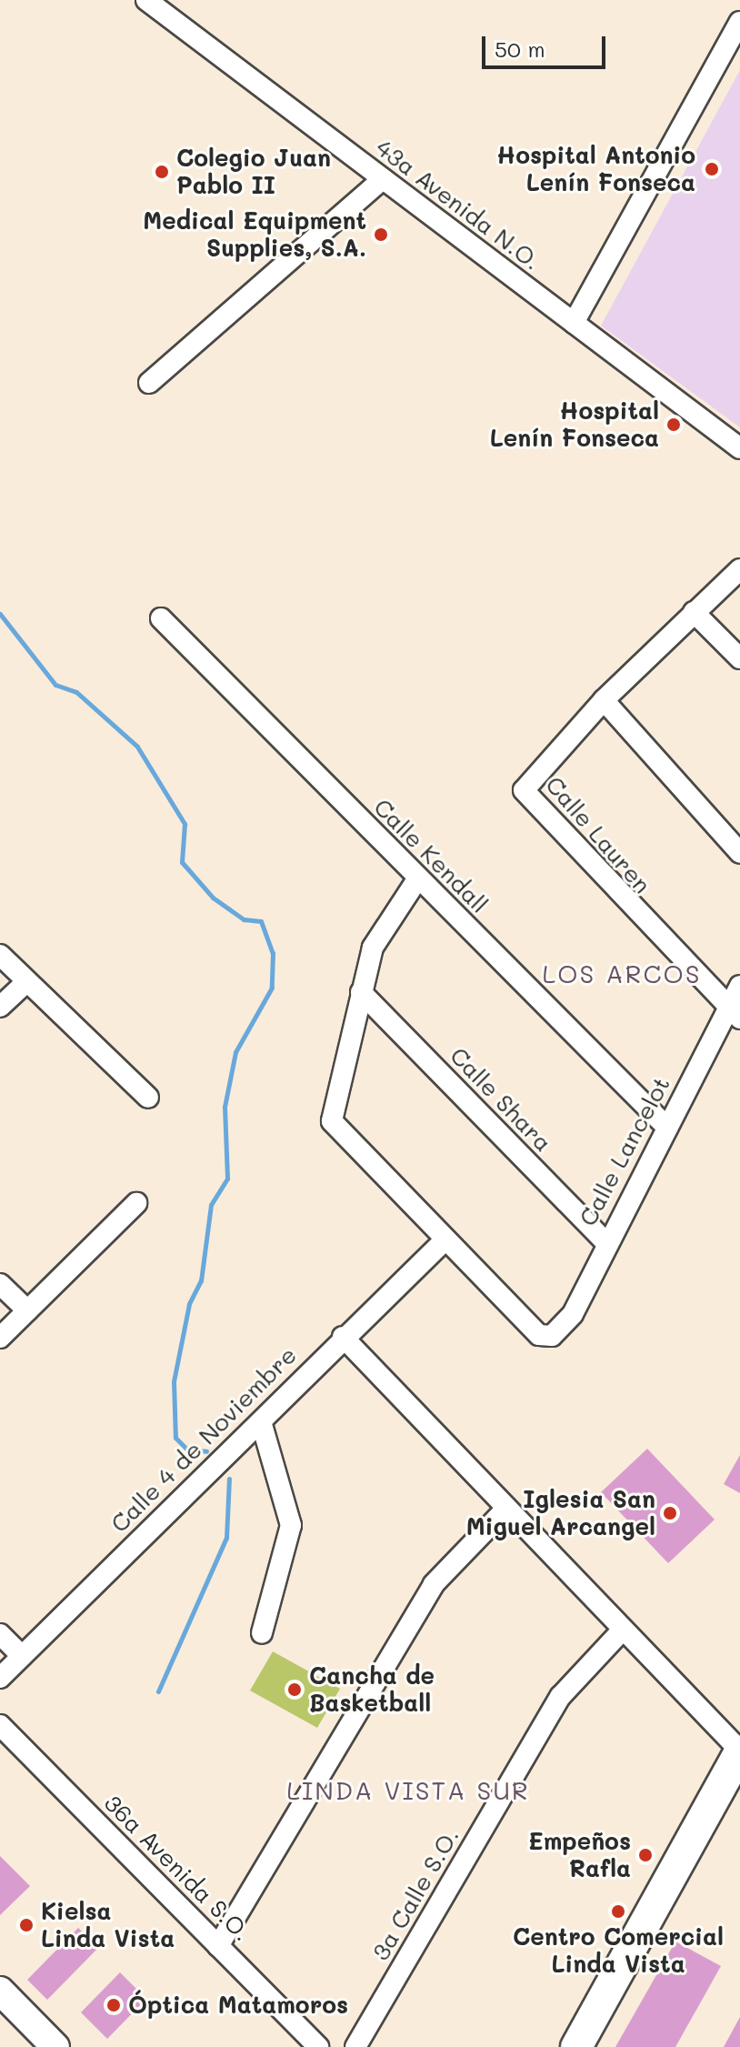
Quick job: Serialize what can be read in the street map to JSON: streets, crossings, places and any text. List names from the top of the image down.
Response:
{
  "streets": {
    "street": [
      "43a Avenida N.O.",
      "Calle Lauren",
      "Calle Kendall",
      "Calle Shara",
      "Calle Lancelot",
      "Calle 4 de Noviembre",
      "36a Avenida S.O.",
      "3a Calle S.O."
    ]
  },
  "crossings": [
    ["Calle Lauren", "Calle Lancelot"],
    ["Calle Kendall", "Calle Lancelot"],
    ["Calle Shara", "Calle Lancelot"],
    ["Calle Lancelot", "Calle 4 de Noviembre"]
  ],
  "districts": ["LOS ARCOS", "LINDA VISTA SUR"],
  "places": [
    "Hospital Antonio Lenín Fonseca",
    "Colegio Juan Pablo II",
    "Medical Equipment Supplies, S.A.",
    "Hospital Lenín Fonseca",
    "Iglesia San Miguel Arcangel",
    "Cancha de Basketball",
    "Empeños Rafla",
    "Centro Comercial Linda Vista",
    "Kielsa Linda Vista",
    "Óptica Matamoros"
  ],
  "scale_bar": "50 m"
}
